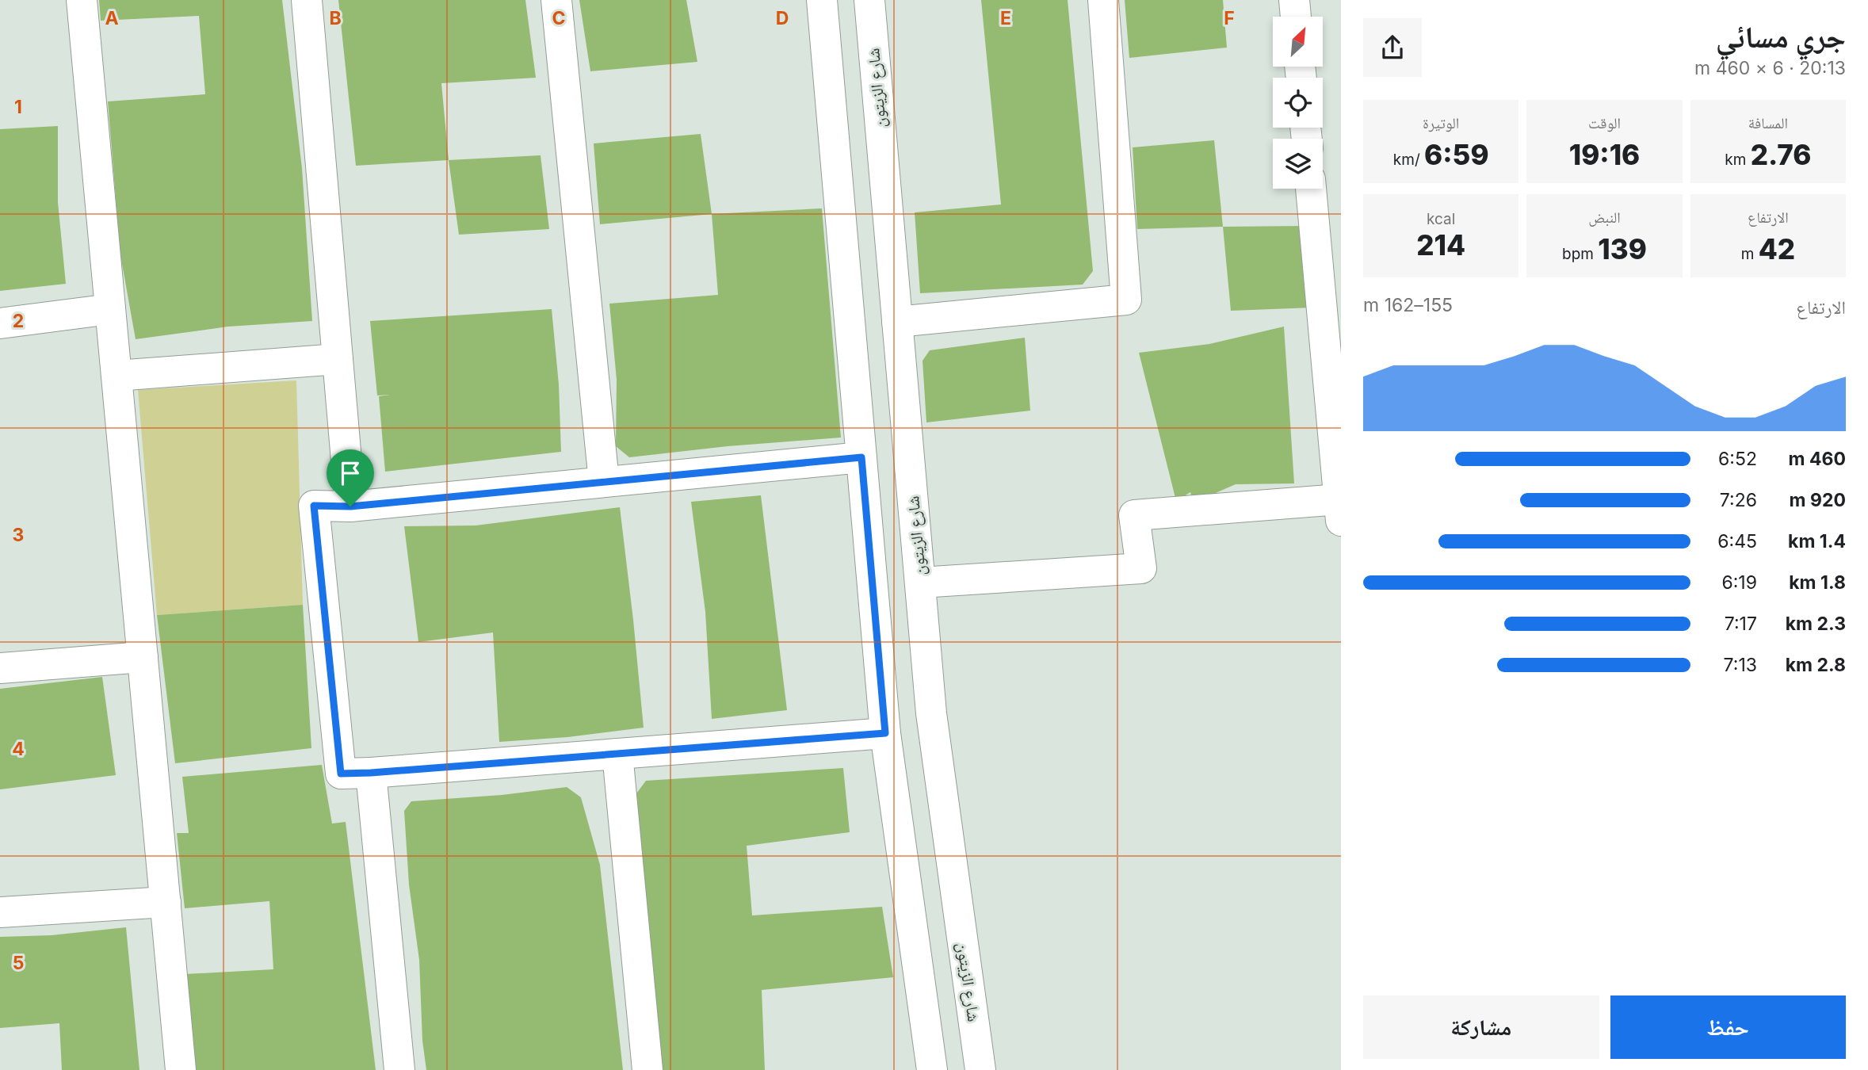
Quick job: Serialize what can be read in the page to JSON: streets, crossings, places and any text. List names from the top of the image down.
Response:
{
  "streets": {
    "street": ["شارع الزيتون"]
  },
  "north": "top right",
  "page": {
    "heading": ["جري مسائي", "20:13 · 6 × 460 m"],
    "stats": [
      ["المسافة", "2.76 km"],
      ["الوقت", "19:16"],
      ["الوتيرة", "6:59 /km"],
      ["الارتفاع", "42 m"],
      ["النبض", "139 bpm"],
      ["kcal", "214"]
    ],
    "chart": ["الارتفاع", "155–162 m"],
    "list": [
      {
        "name": "460 m",
        "note": "6:52"
      },
      {
        "name": "920 m",
        "note": "7:26"
      },
      {
        "name": "1.4 km",
        "note": "6:45"
      },
      {
        "name": "1.8 km",
        "note": "6:19"
      },
      {
        "name": "2.3 km",
        "note": "7:17"
      },
      {
        "name": "2.8 km",
        "note": "7:13"
      }
    ],
    "buttons": ["حفظ", "مشاركة"]
  },
  "grid": {
    "columns": [
      "A",
      "B",
      "C",
      "D",
      "E",
      "F"
    ],
    "rows": [
      "1",
      "2",
      "3",
      "4",
      "5"
    ]
  }
}
